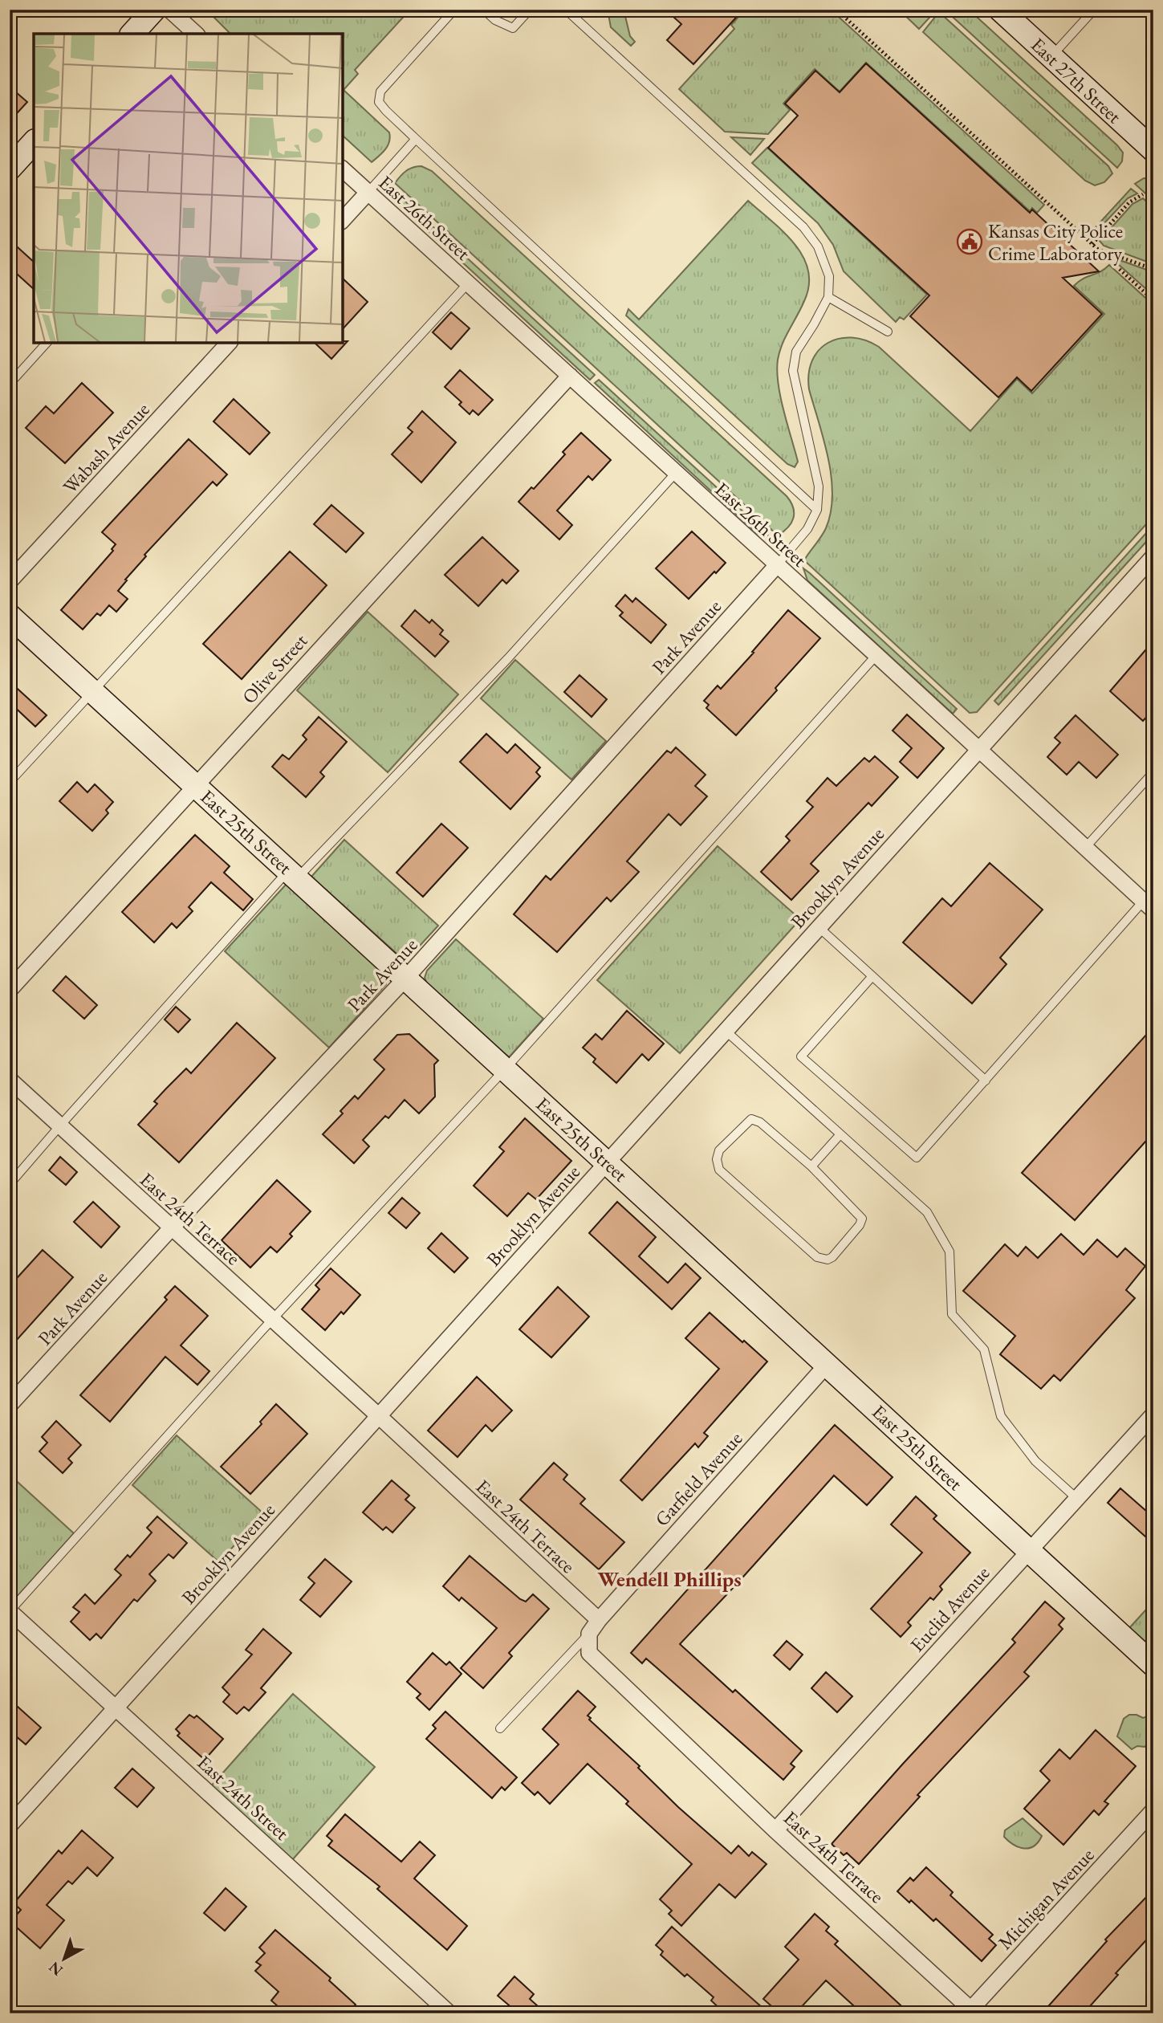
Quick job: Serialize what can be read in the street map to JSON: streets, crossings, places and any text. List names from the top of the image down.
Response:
{
  "streets": {
    "street": [
      "East 27th Street",
      "East 26th Street",
      "Wabash Avenue",
      "Park Avenue",
      "Olive Street",
      "East 25th Street",
      "Brooklyn Avenue",
      "East 24th Terrace",
      "Garfield Avenue",
      "Euclid Avenue",
      "East 24th Street",
      "Michigan Avenue"
    ]
  },
  "crossings": [
    ["East 26th Street", "Park Avenue"],
    ["East 26th Street", "Olive Street"],
    ["East 26th Street", "Brooklyn Avenue"],
    ["Park Avenue", "East 25th Street"],
    ["Park Avenue", "East 24th Terrace"],
    ["Olive Street", "East 25th Street"],
    ["East 25th Street", "Brooklyn Avenue"],
    ["East 25th Street", "Garfield Avenue"],
    ["East 25th Street", "Euclid Avenue"],
    ["Brooklyn Avenue", "East 24th Terrace"],
    ["Brooklyn Avenue", "East 24th Street"],
    ["East 24th Terrace", "Garfield Avenue"],
    ["East 24th Terrace", "Euclid Avenue"],
    ["East 24th Terrace", "Michigan Avenue"]
  ],
  "districts": ["Wendell Phillips"],
  "places": {
    "public building": ["Kansas City Police Crime Laboratory"]
  },
  "north": "bottom left"
}
